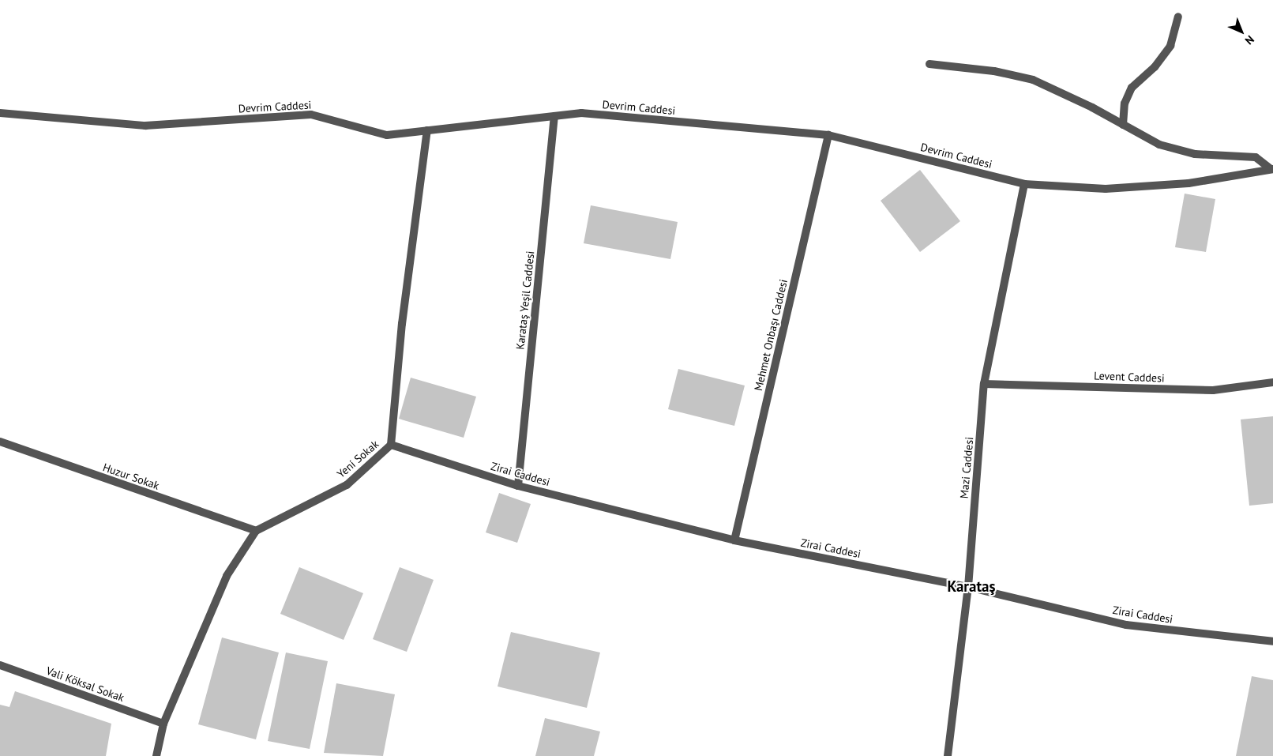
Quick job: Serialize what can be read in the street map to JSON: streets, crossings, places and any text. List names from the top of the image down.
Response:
{
  "streets": {
    "street": [
      "Devrim Caddesi",
      "Karataş Yeşil Caddesi",
      "Mehmet Onbaşı Caddesi",
      "Levent Caddesi",
      "Yeni Sokak",
      "Mazi Caddesi",
      "Zirai Caddesi",
      "Huzur Sokak",
      "Vali Köksal Sokak"
    ]
  },
  "crossings": [
    ["Devrim Caddesi", "Karataş Yeşil Caddesi"],
    ["Devrim Caddesi", "Mehmet Onbaşı Caddesi"],
    ["Devrim Caddesi", "Yeni Sokak"],
    ["Devrim Caddesi", "Mazi Caddesi"],
    ["Karataş Yeşil Caddesi", "Zirai Caddesi"],
    ["Mehmet Onbaşı Caddesi", "Zirai Caddesi"],
    ["Levent Caddesi", "Mazi Caddesi"],
    ["Yeni Sokak", "Zirai Caddesi"],
    ["Yeni Sokak", "Huzur Sokak"],
    ["Mazi Caddesi", "Zirai Caddesi"]
  ],
  "districts": ["Karataş"],
  "north": "bottom right"
}
